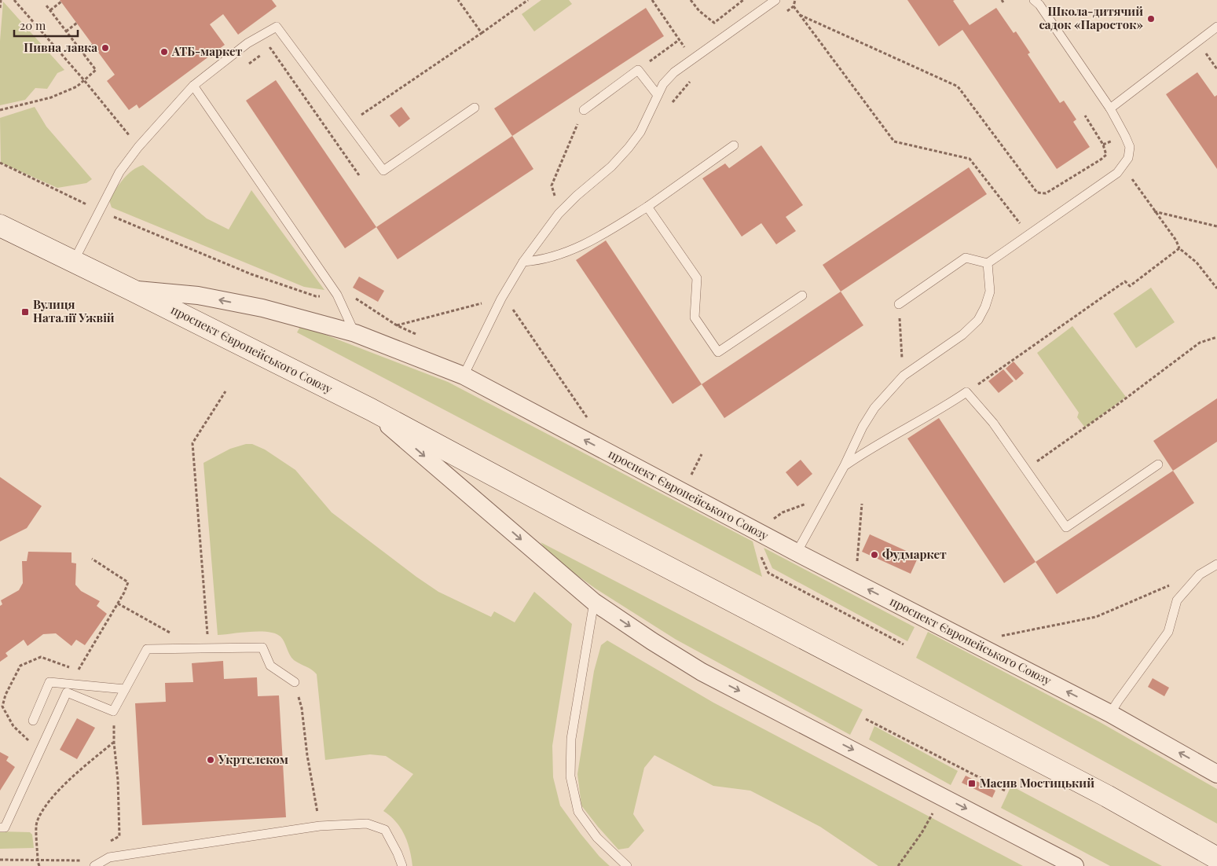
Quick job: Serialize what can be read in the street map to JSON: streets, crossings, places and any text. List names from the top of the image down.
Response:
{
  "streets": {
    "main road": ["проспект Європейського Союзу"]
  },
  "places": {
    "other": [
      "Школа-дитячий садок «Паросток»",
      "Пивна лавка",
      "АТБ-маркет",
      "Фудмаркет",
      "Укртелеком"
    ],
    "transit": ["Вулиця Наталії Ужвій", "Масив Мостицький"]
  },
  "scale_bar": "20 m"
}
